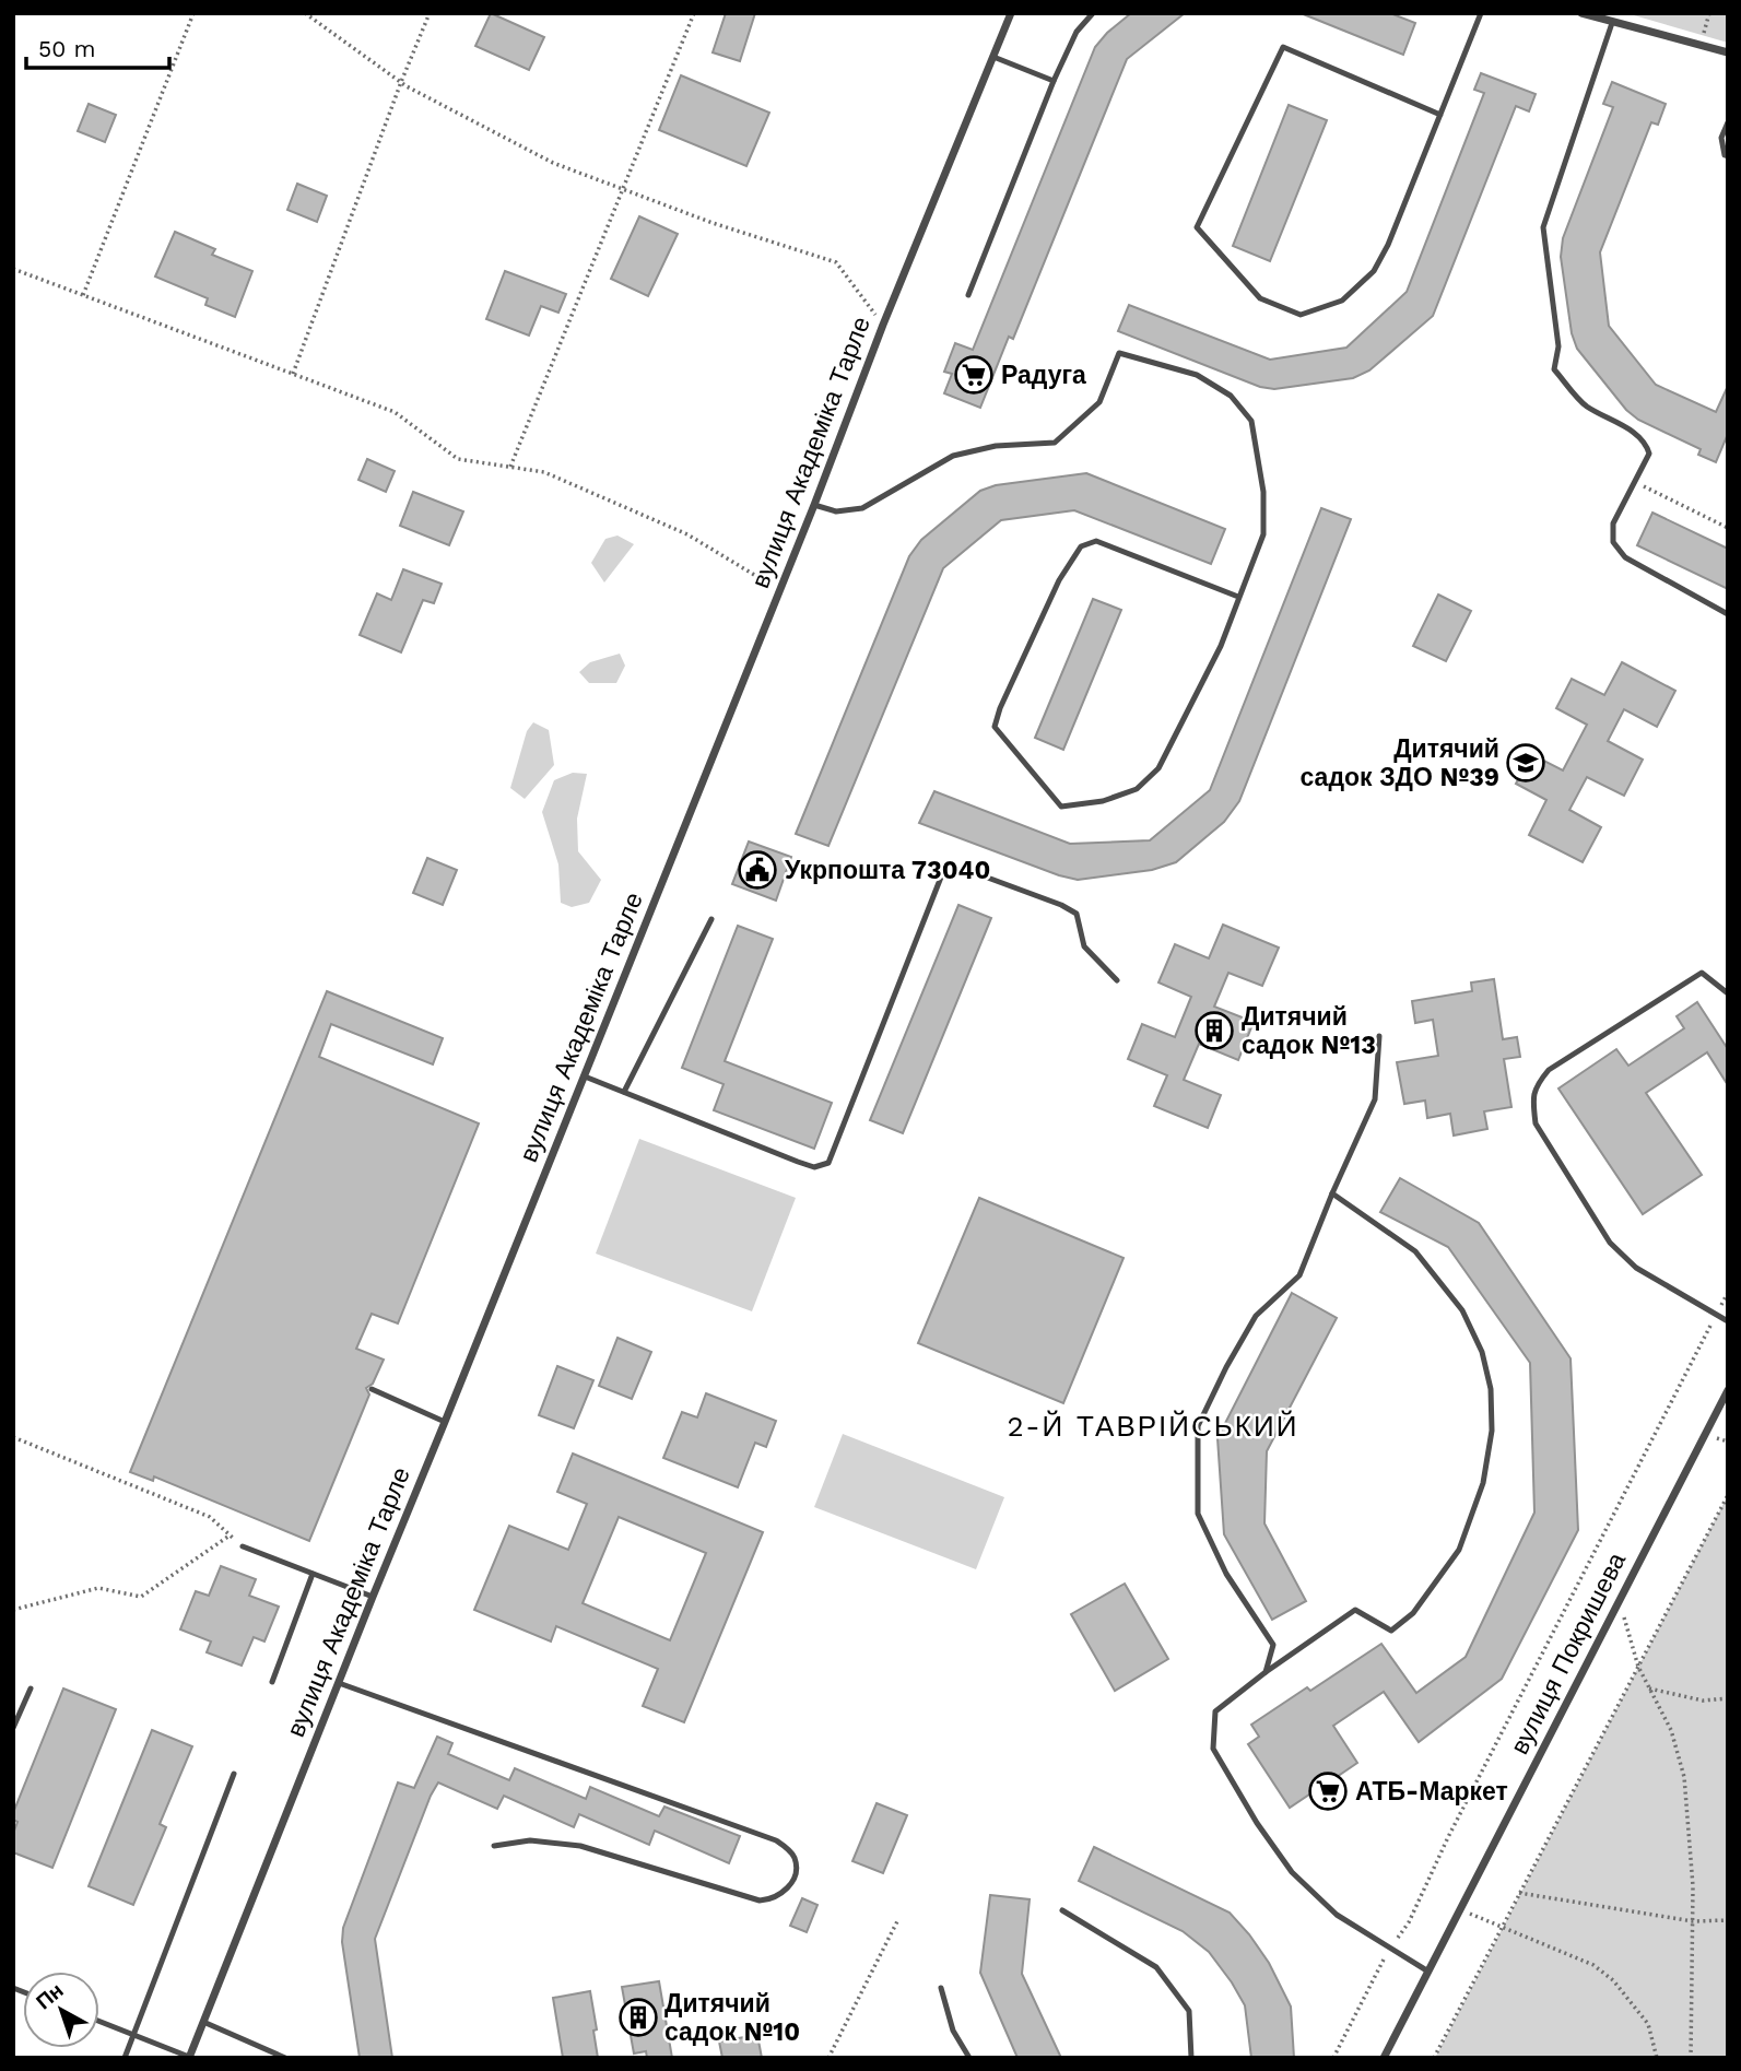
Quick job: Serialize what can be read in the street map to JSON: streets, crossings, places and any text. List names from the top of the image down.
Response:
{
  "streets": {
    "street": ["вулиця Академіка Тарле", "вулиця Покришева"]
  },
  "districts": ["2-Й ТАВРІЙСЬКИЙ"],
  "places": {
    "supermarket": ["Радуга", "АТБ-Маркет"],
    "school or university": ["Дитячий садок ЗДО №39"],
    "public building": ["Укрпошта 73040"],
    "building": ["Дитячий садок №13", "Дитячий садок №10"]
  },
  "scale_bar": "50 m",
  "north": "top left"
}
